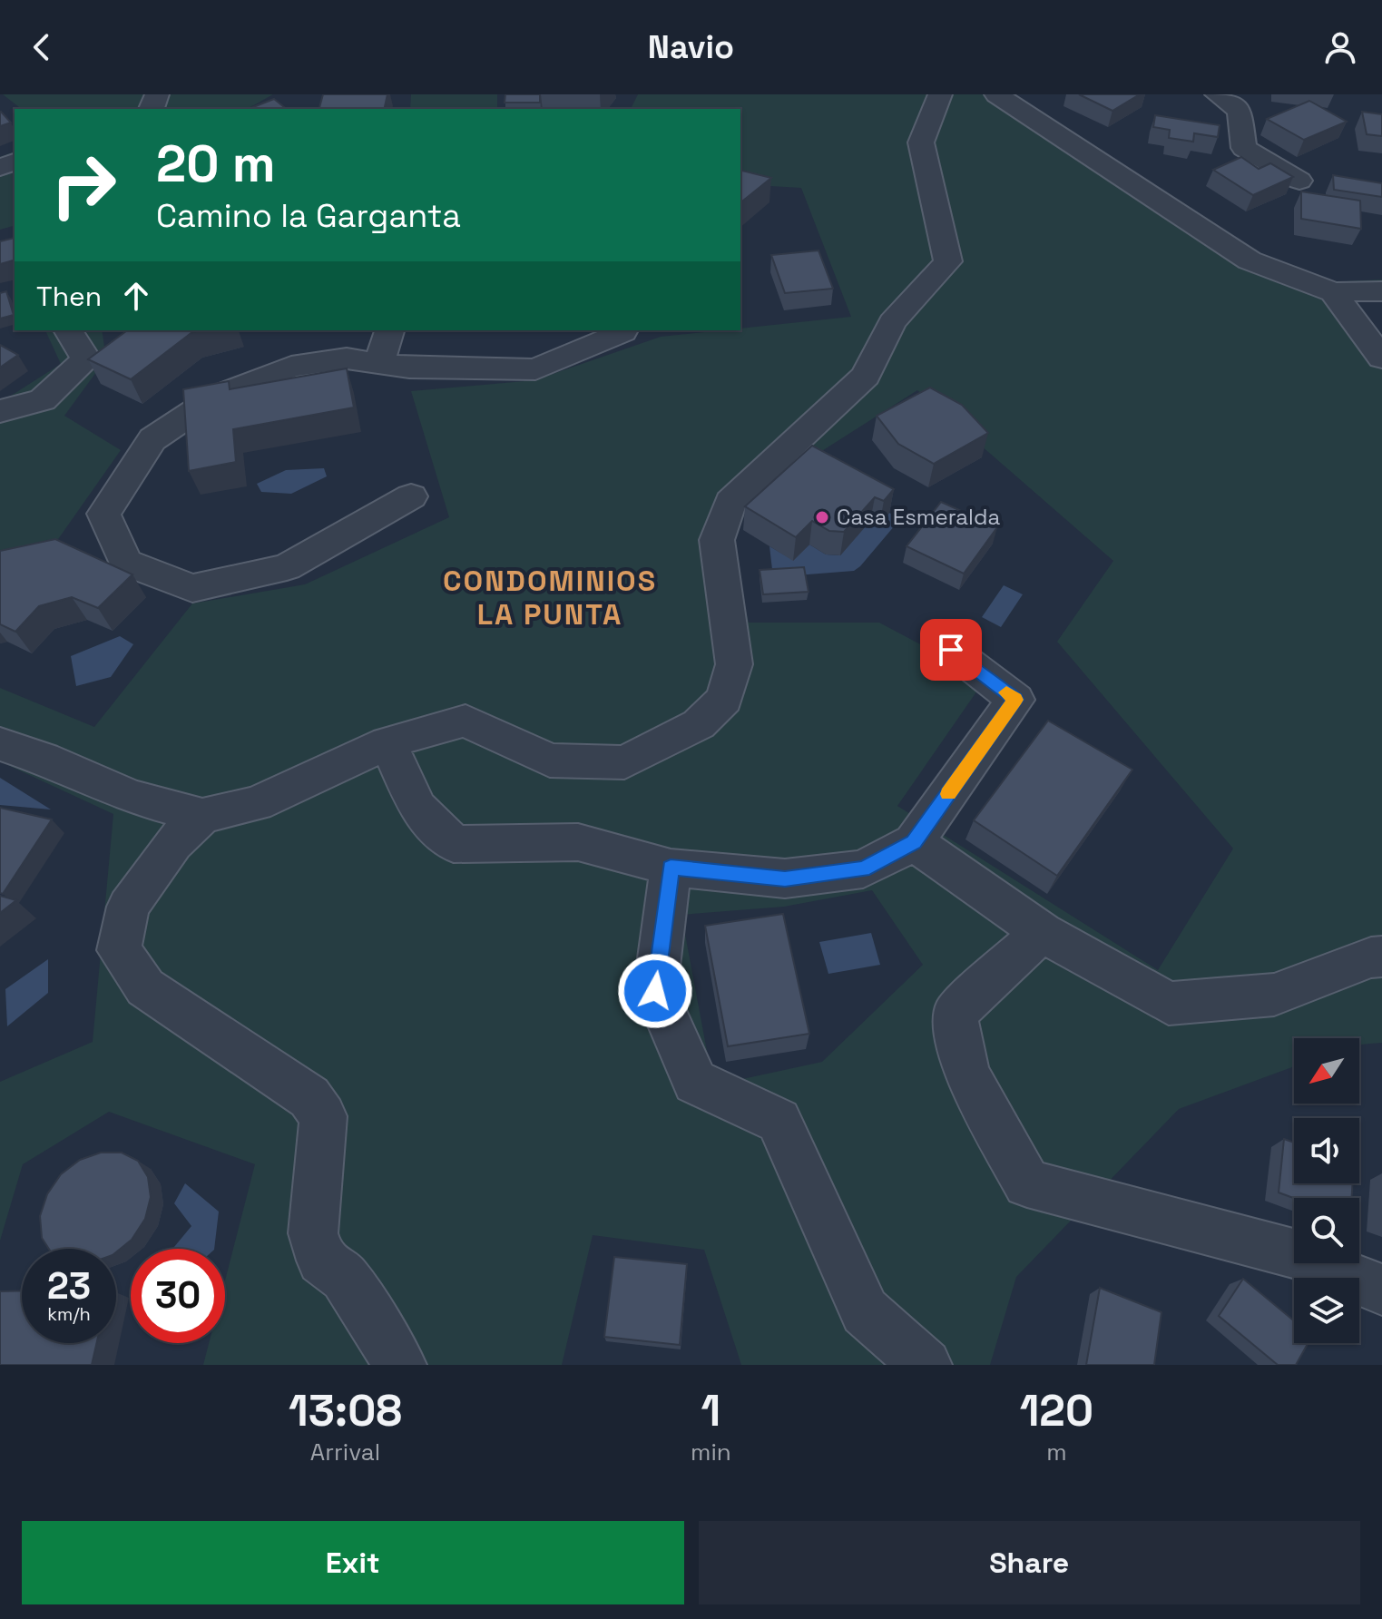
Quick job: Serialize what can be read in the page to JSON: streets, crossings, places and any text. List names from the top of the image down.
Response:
{
  "districts": ["CONDOMINIOS LA PUNTA"],
  "places": ["Casa Esmeralda"],
  "north": "bottom left",
  "page": {
    "header": "Navio",
    "turn": ["20 m", "Camino la Garganta"],
    "then": "Then",
    "speed": "23 km/h",
    "limit": "30",
    "eta": [
      "13:08",
      "Arrival",
      "1",
      "min",
      "120",
      "m"
    ],
    "buttons": ["Exit", "Share"]
  }
}
